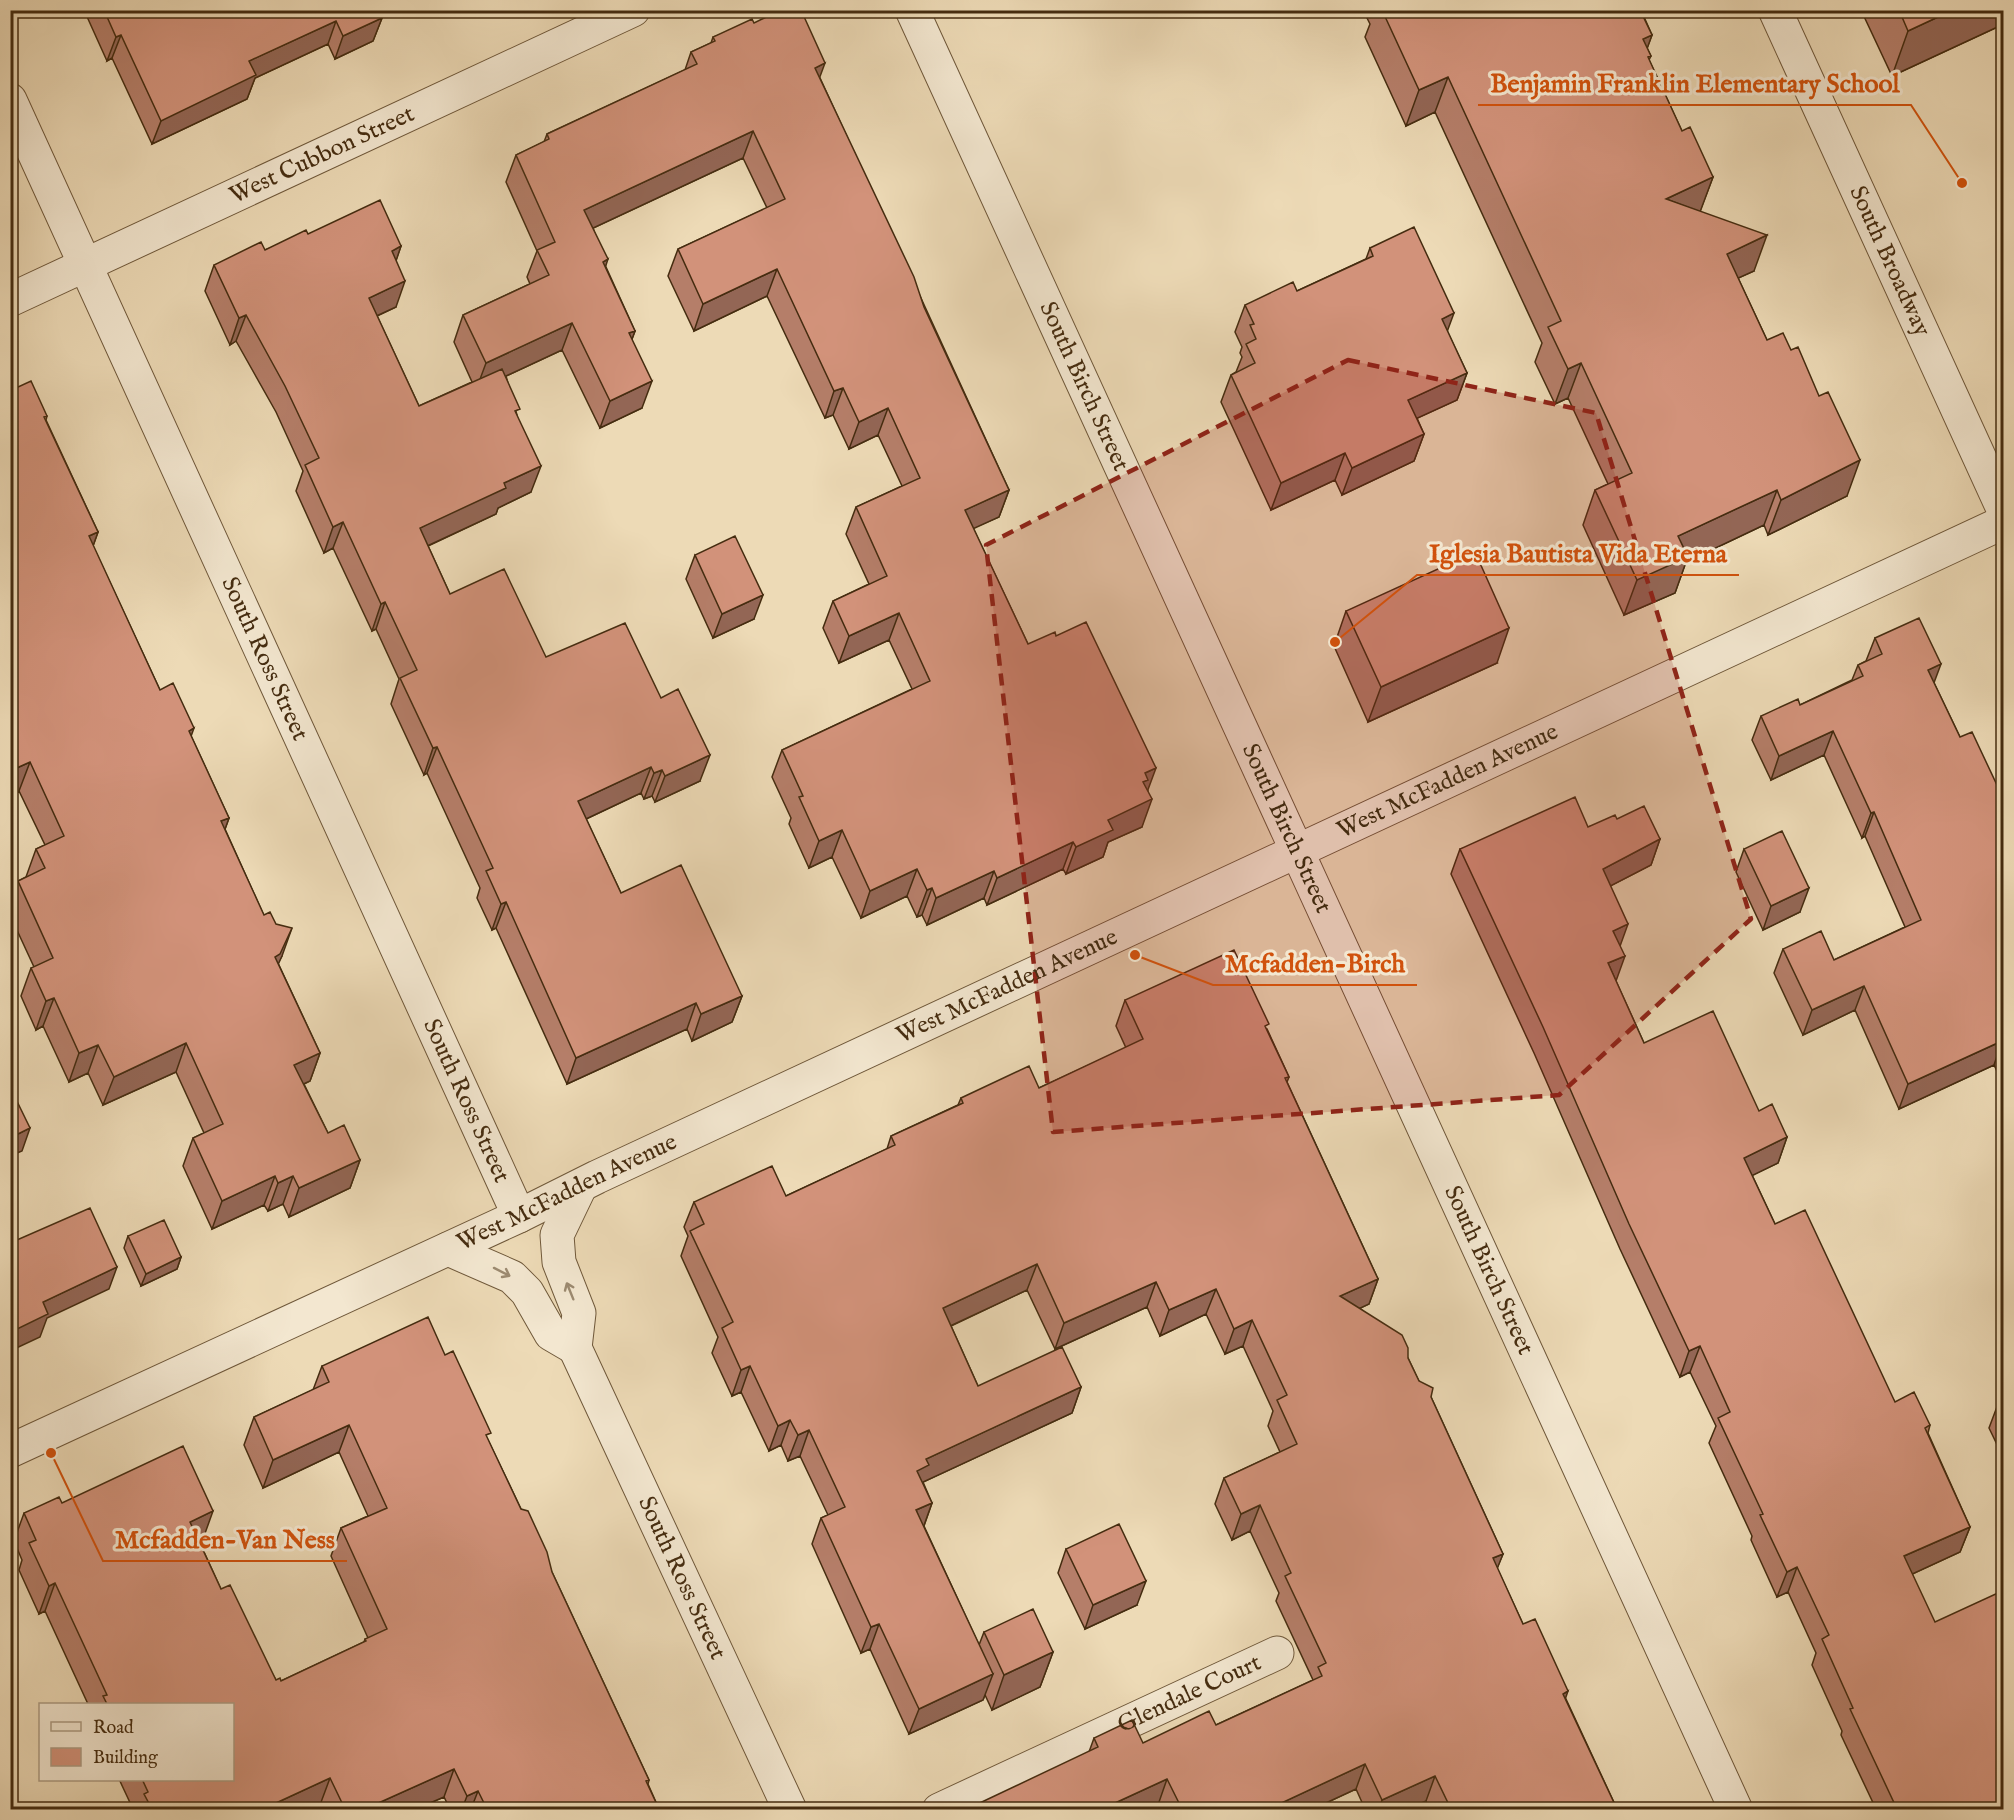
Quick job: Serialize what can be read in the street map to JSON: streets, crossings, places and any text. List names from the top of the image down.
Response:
{
  "streets": {
    "street": [
      "West Cubbon Street",
      "South Broadway",
      "South Birch Street",
      "South Ross Street",
      "West McFadden Avenue",
      "Glendale Court"
    ]
  },
  "crossings": [
    ["West Cubbon Street", "South Ross Street"],
    ["South Birch Street", "West McFadden Avenue"],
    ["South Ross Street", "West McFadden Avenue"]
  ],
  "places": [
    "Benjamin Franklin Elementary School",
    "Iglesia Bautista Vida Eterna",
    "Mcfadden-Birch",
    "Mcfadden-Van Ness"
  ],
  "legend": ["Road", "Building"]
}
